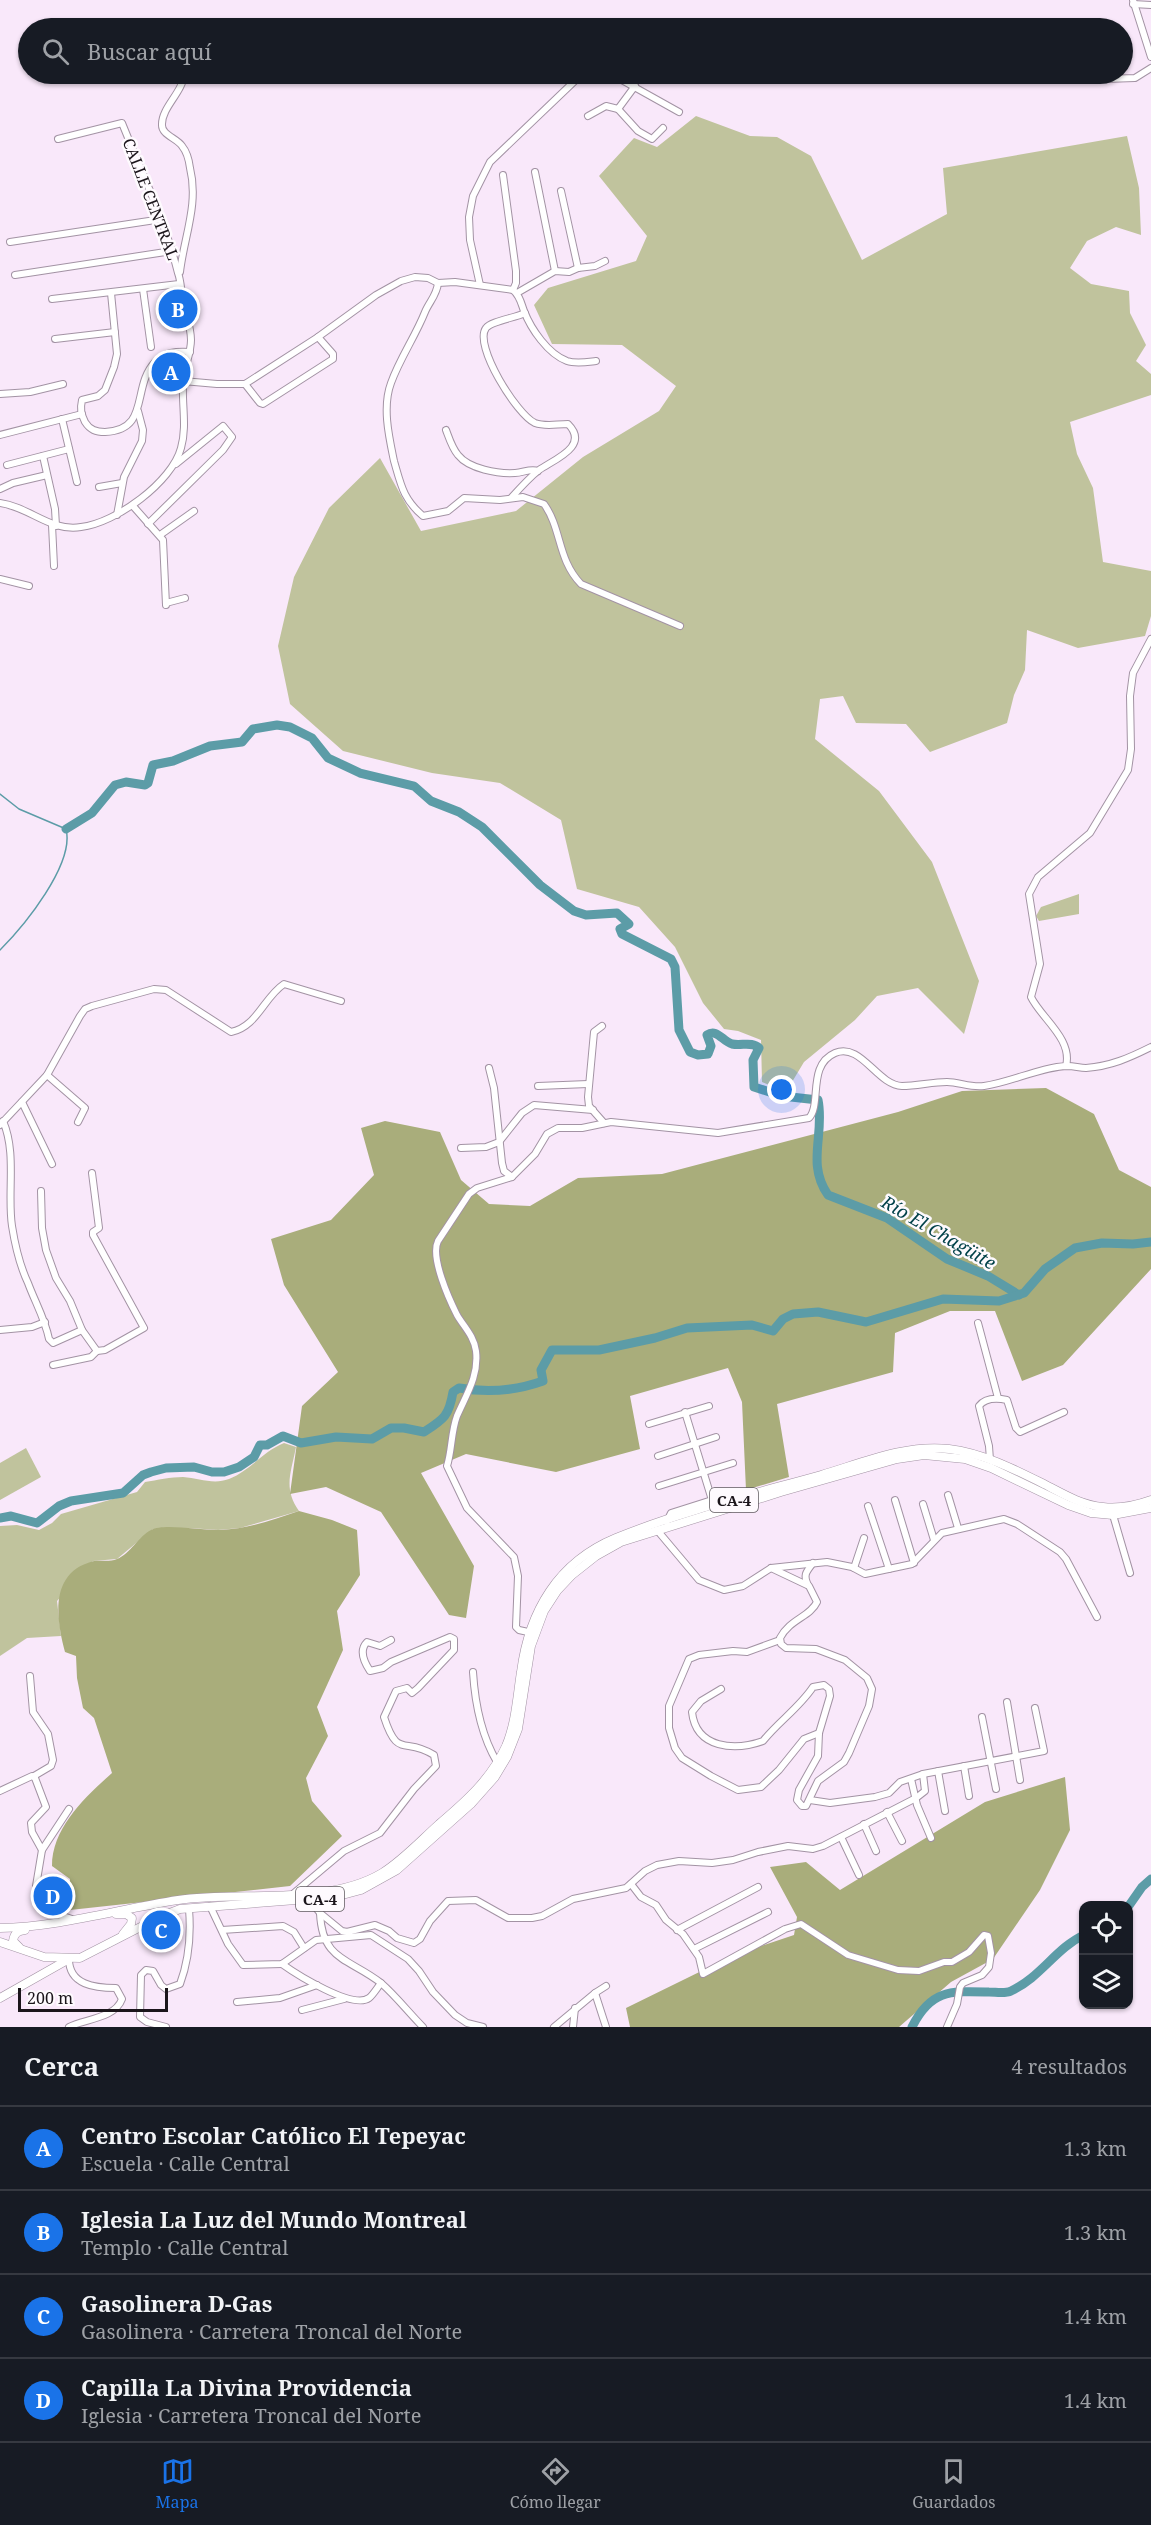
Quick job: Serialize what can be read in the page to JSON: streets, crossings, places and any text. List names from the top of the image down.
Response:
{
  "streets": {
    "main road": ["CA-4"],
    "street": ["CALLE CENTRAL"]
  },
  "water": ["Río El Chagüite"],
  "scale_bar": "200 m",
  "page": {
    "search": "Buscar aquí",
    "pins": [
      "B",
      "A",
      "D",
      "C"
    ],
    "scale": "200 m",
    "heading": ["Cerca", "4 resultados"],
    "list": [
      {
        "mark": "A",
        "name": "Centro Escolar Católico El Tepeyac",
        "note": "Escuela · Calle Central",
        "value": "1.3 km"
      },
      {
        "mark": "B",
        "name": "Iglesia La Luz del Mundo Montreal",
        "note": "Templo · Calle Central",
        "value": "1.3 km"
      },
      {
        "mark": "C",
        "name": "Gasolinera D-Gas",
        "note": "Gasolinera · Carretera Troncal del Norte",
        "value": "1.4 km"
      },
      {
        "mark": "D",
        "name": "Capilla La Divina Providencia",
        "note": "Iglesia · Carretera Troncal del Norte",
        "value": "1.4 km"
      }
    ],
    "nav": ["Mapa", "Cómo llegar", "Guardados"]
  }
}
